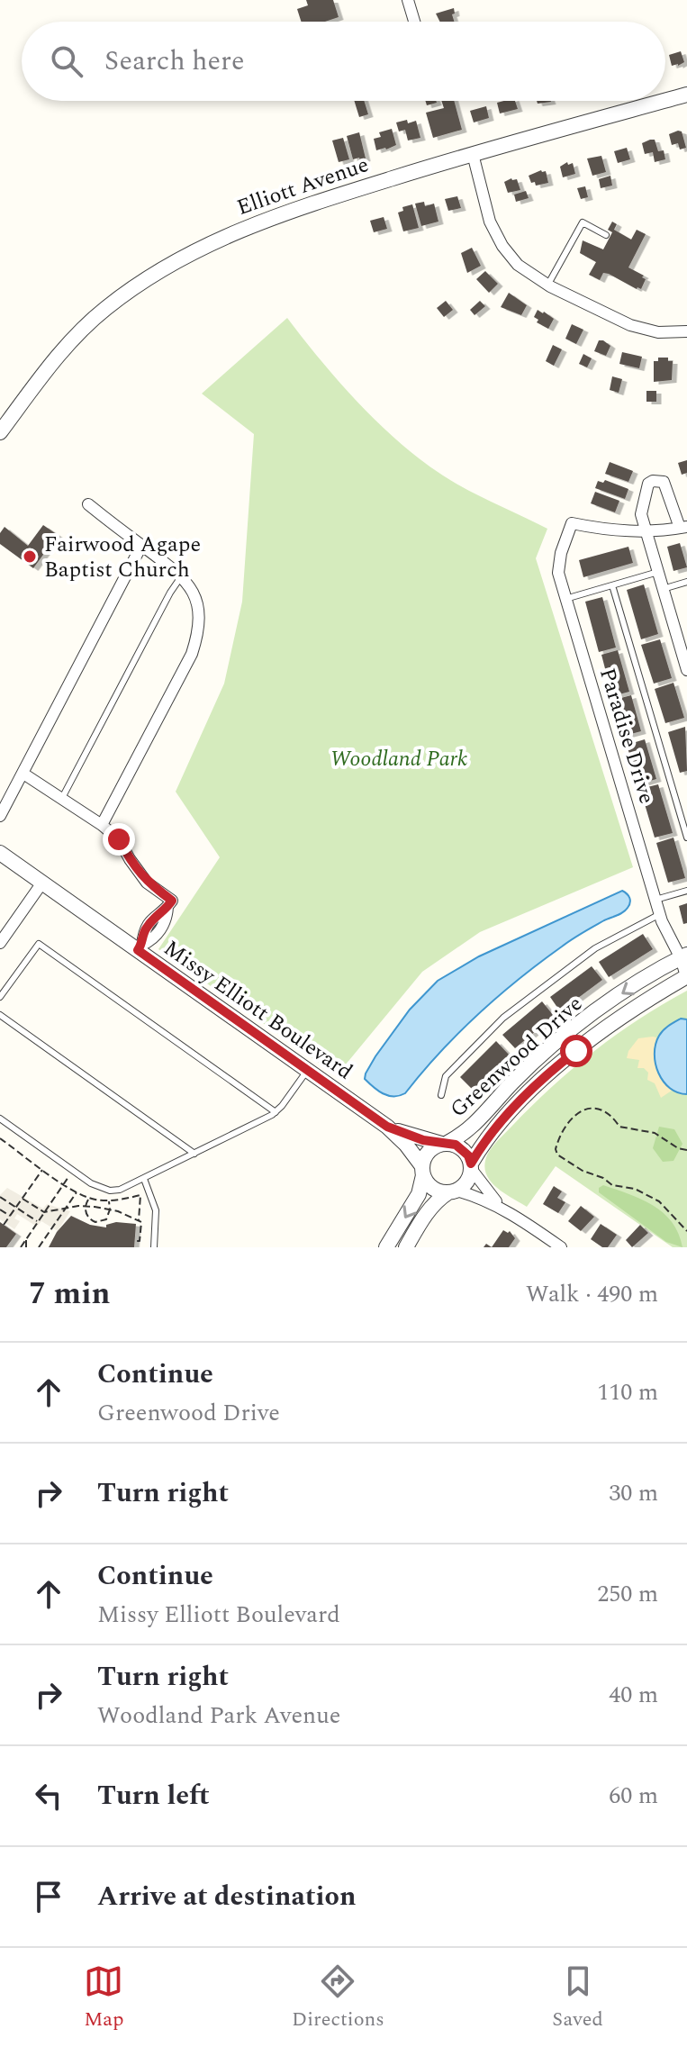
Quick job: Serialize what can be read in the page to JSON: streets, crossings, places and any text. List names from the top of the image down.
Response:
{
  "streets": {
    "street": [
      "Elliott Avenue",
      "Paradise Drive",
      "Missy Elliott Boulevard",
      "Greenwood Drive"
    ]
  },
  "crossings": [
    ["Paradise Drive", "Greenwood Drive"],
    ["Missy Elliott Boulevard", "Greenwood Drive"]
  ],
  "parks": ["Woodland Park"],
  "places": ["Fairwood Agape Baptist Church"],
  "page": {
    "search": "Search here",
    "heading": ["7 min", "Walk · 490 m"],
    "list": [
      ["Continue", "Greenwood Drive", "110 m"],
      ["Turn right", "30 m"],
      ["Continue", "Missy Elliott Boulevard", "250 m"],
      ["Turn right", "Woodland Park Avenue", "40 m"],
      ["Turn left", "60 m"],
      "Arrive at destination"
    ],
    "nav": ["Map", "Directions", "Saved"]
  }
}
